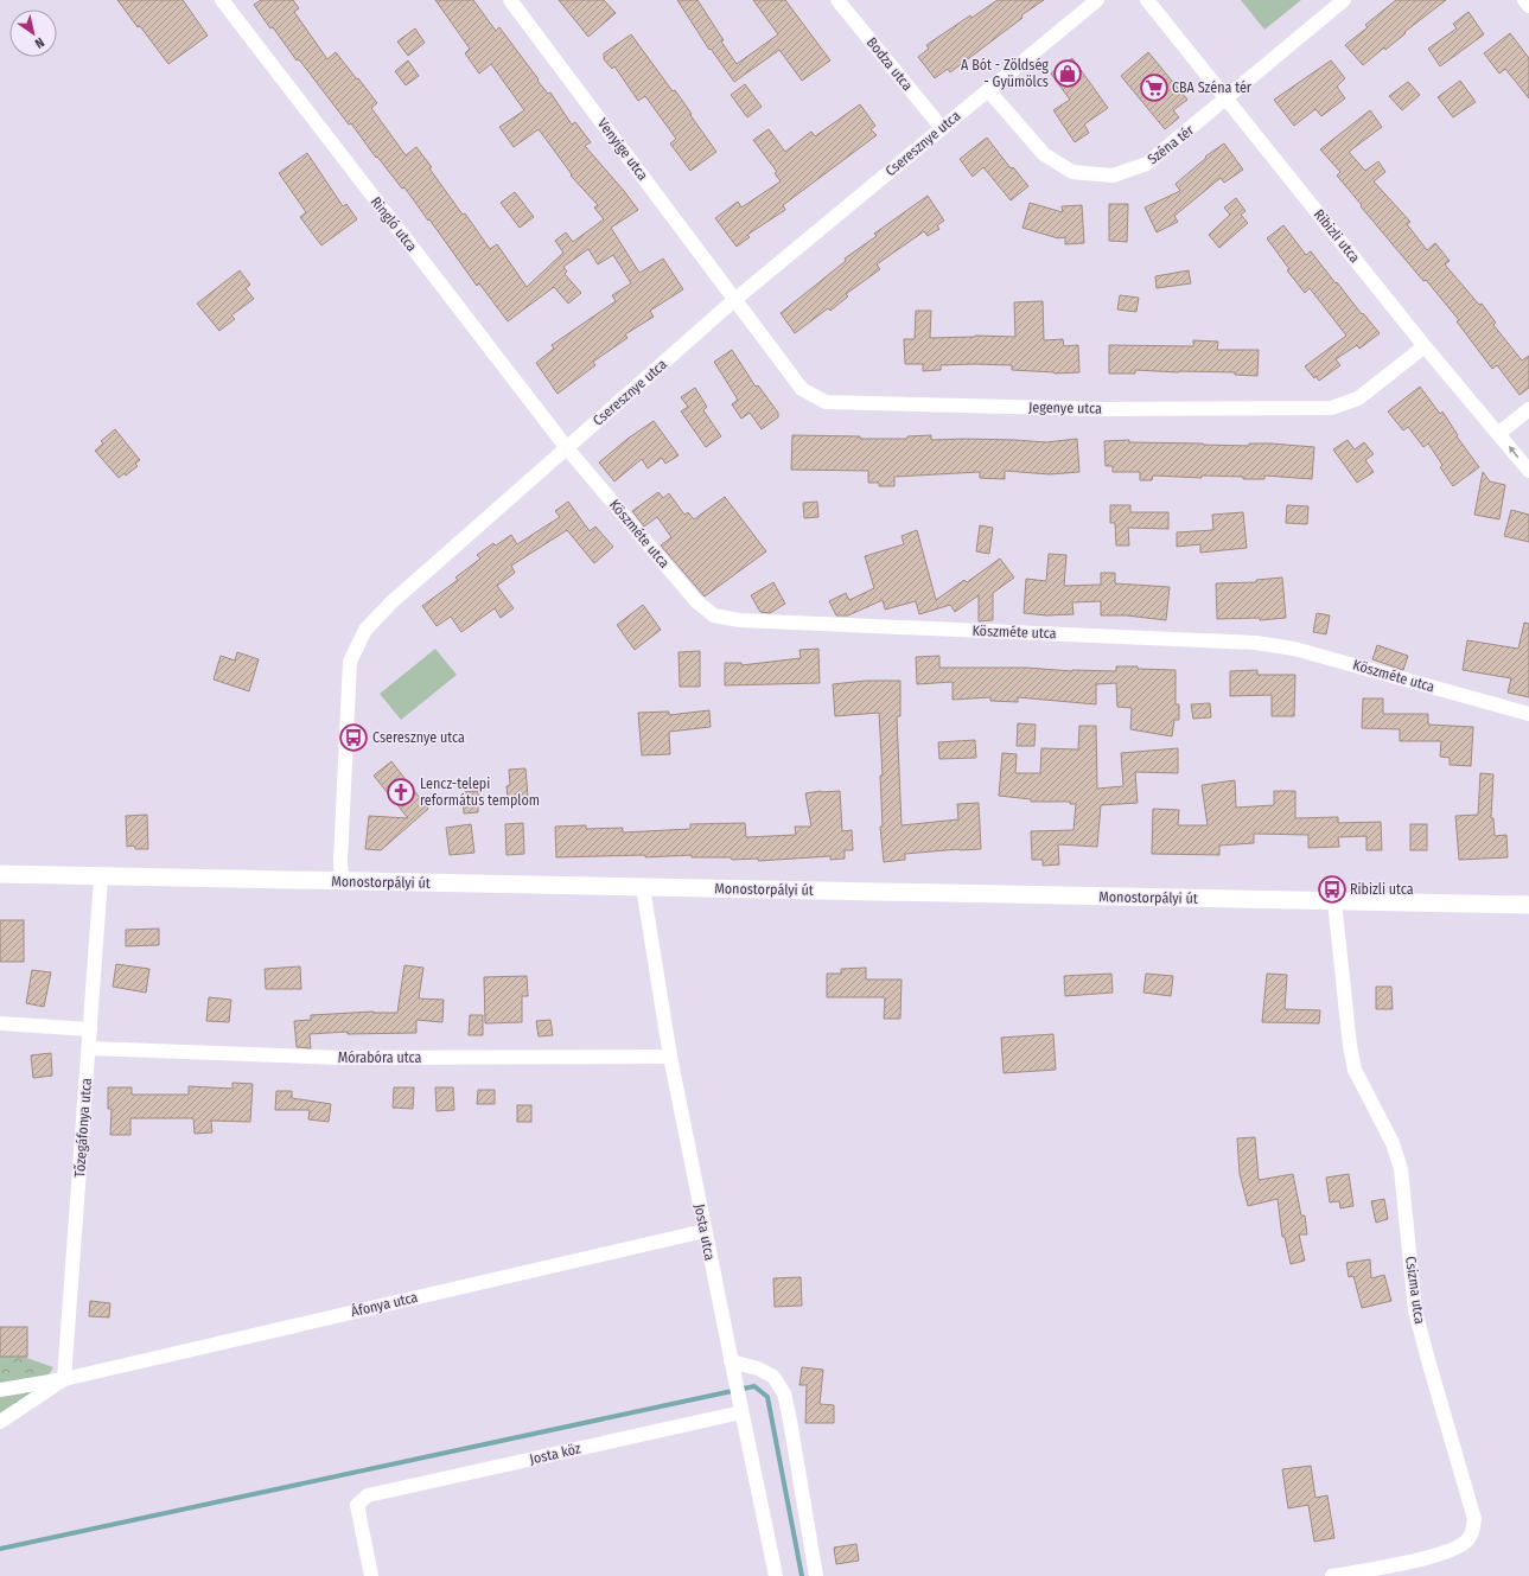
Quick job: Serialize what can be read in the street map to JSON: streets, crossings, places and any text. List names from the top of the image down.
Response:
{
  "streets": {
    "street": [
      "Bodza utca",
      "Cseresznye utca",
      "Széna tér",
      "Venyige utca",
      "Ringló utca",
      "Ribizli utca",
      "Jegenye utca",
      "Köszméte utca",
      "Monostorpályi út",
      "Mórabóra utca",
      "Tőzegáfonya utca",
      "Josta utca",
      "Csizma utca",
      "Áfonya utca",
      "Josta köz"
    ]
  },
  "crossings": [
    ["Bodza utca", "Cseresznye utca"],
    ["Cseresznye utca", "Széna tér"],
    ["Cseresznye utca", "Venyige utca"],
    ["Cseresznye utca", "Ringló utca"],
    ["Cseresznye utca", "Jegenye utca"],
    ["Cseresznye utca", "Köszméte utca"],
    ["Cseresznye utca", "Monostorpályi út"],
    ["Széna tér", "Ribizli utca"],
    ["Venyige utca", "Jegenye utca"],
    ["Ringló utca", "Köszméte utca"],
    ["Ribizli utca", "Jegenye utca"],
    ["Monostorpályi út", "Tőzegáfonya utca"],
    ["Monostorpályi út", "Josta utca"],
    ["Monostorpályi út", "Csizma utca"],
    ["Mórabóra utca", "Tőzegáfonya utca"],
    ["Mórabóra utca", "Josta utca"],
    ["Tőzegáfonya utca", "Áfonya utca"],
    ["Josta utca", "Áfonya utca"],
    ["Josta utca", "Josta köz"]
  ],
  "places": {
    "shop": ["A Bót - Zöldség - Gyümölcs"],
    "supermarket": ["CBA Széna tér"],
    "bus stop": ["Cseresznye utca", "Ribizli utca"],
    "church": ["Lencz-telepi református templom"]
  },
  "north": "bottom right"
}
